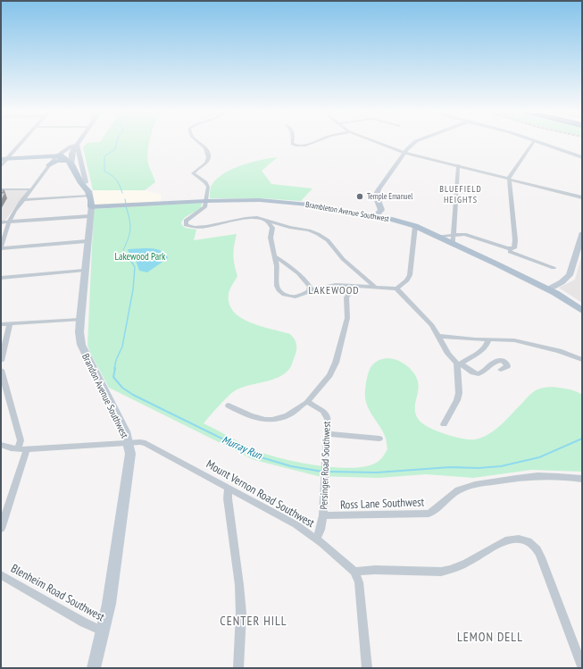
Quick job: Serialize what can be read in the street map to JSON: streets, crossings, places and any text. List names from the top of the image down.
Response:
{
  "streets": {
    "main road": ["Brambleton Avenue Southwest", "Brandon Avenue Southwest"],
    "street": [
      "Persinger Road Southwest",
      "Mount Vernon Road Southwest",
      "Ross Lane Southwest",
      "Blenheim Road Southwest"
    ]
  },
  "crossings": [
    ["Brambleton Avenue Southwest", "Brandon Avenue Southwest"],
    ["Brandon Avenue Southwest", "Mount Vernon Road Southwest"],
    ["Brandon Avenue Southwest", "Blenheim Road Southwest"],
    ["Persinger Road Southwest", "Mount Vernon Road Southwest"],
    ["Persinger Road Southwest", "Ross Lane Southwest"]
  ],
  "districts": [
    "BLUEFIELD HEIGHTS",
    "LAKEWOOD",
    "CENTER HILL",
    "LEMON DELL"
  ],
  "water": ["Murray Run"],
  "parks": ["Lakewood Park"],
  "places": ["Temple Emanuel"]
}
